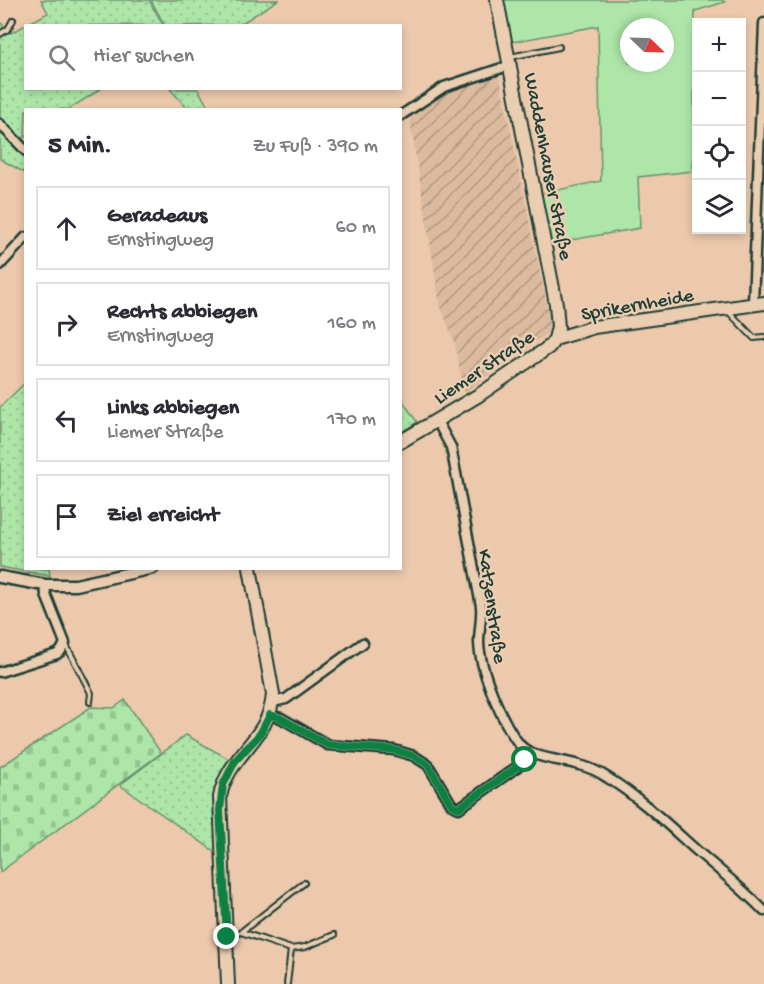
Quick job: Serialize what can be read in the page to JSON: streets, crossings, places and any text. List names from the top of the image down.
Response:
{
  "streets": {
    "main road": ["Waddenhauser Straße", "Sprikernheide", "Liemer Straße"],
    "street": ["Katzenstraße"]
  },
  "crossings": [
    ["Waddenhauser Straße", "Sprikernheide"],
    ["Waddenhauser Straße", "Liemer Straße"],
    ["Sprikernheide", "Liemer Straße"],
    ["Liemer Straße", "Katzenstraße"]
  ],
  "north": "bottom right",
  "page": {
    "map_buttons": ["+", "−"],
    "search": "Hier suchen",
    "heading": ["5 Min.", "Zu Fuß · 390 m"],
    "list": [
      ["Geradeaus", "Ernstingweg", "60 m"],
      ["Rechts abbiegen", "Ernstingweg", "160 m"],
      ["Links abbiegen", "Liemer Straße", "170 m"],
      "Ziel erreicht"
    ]
  }
}
